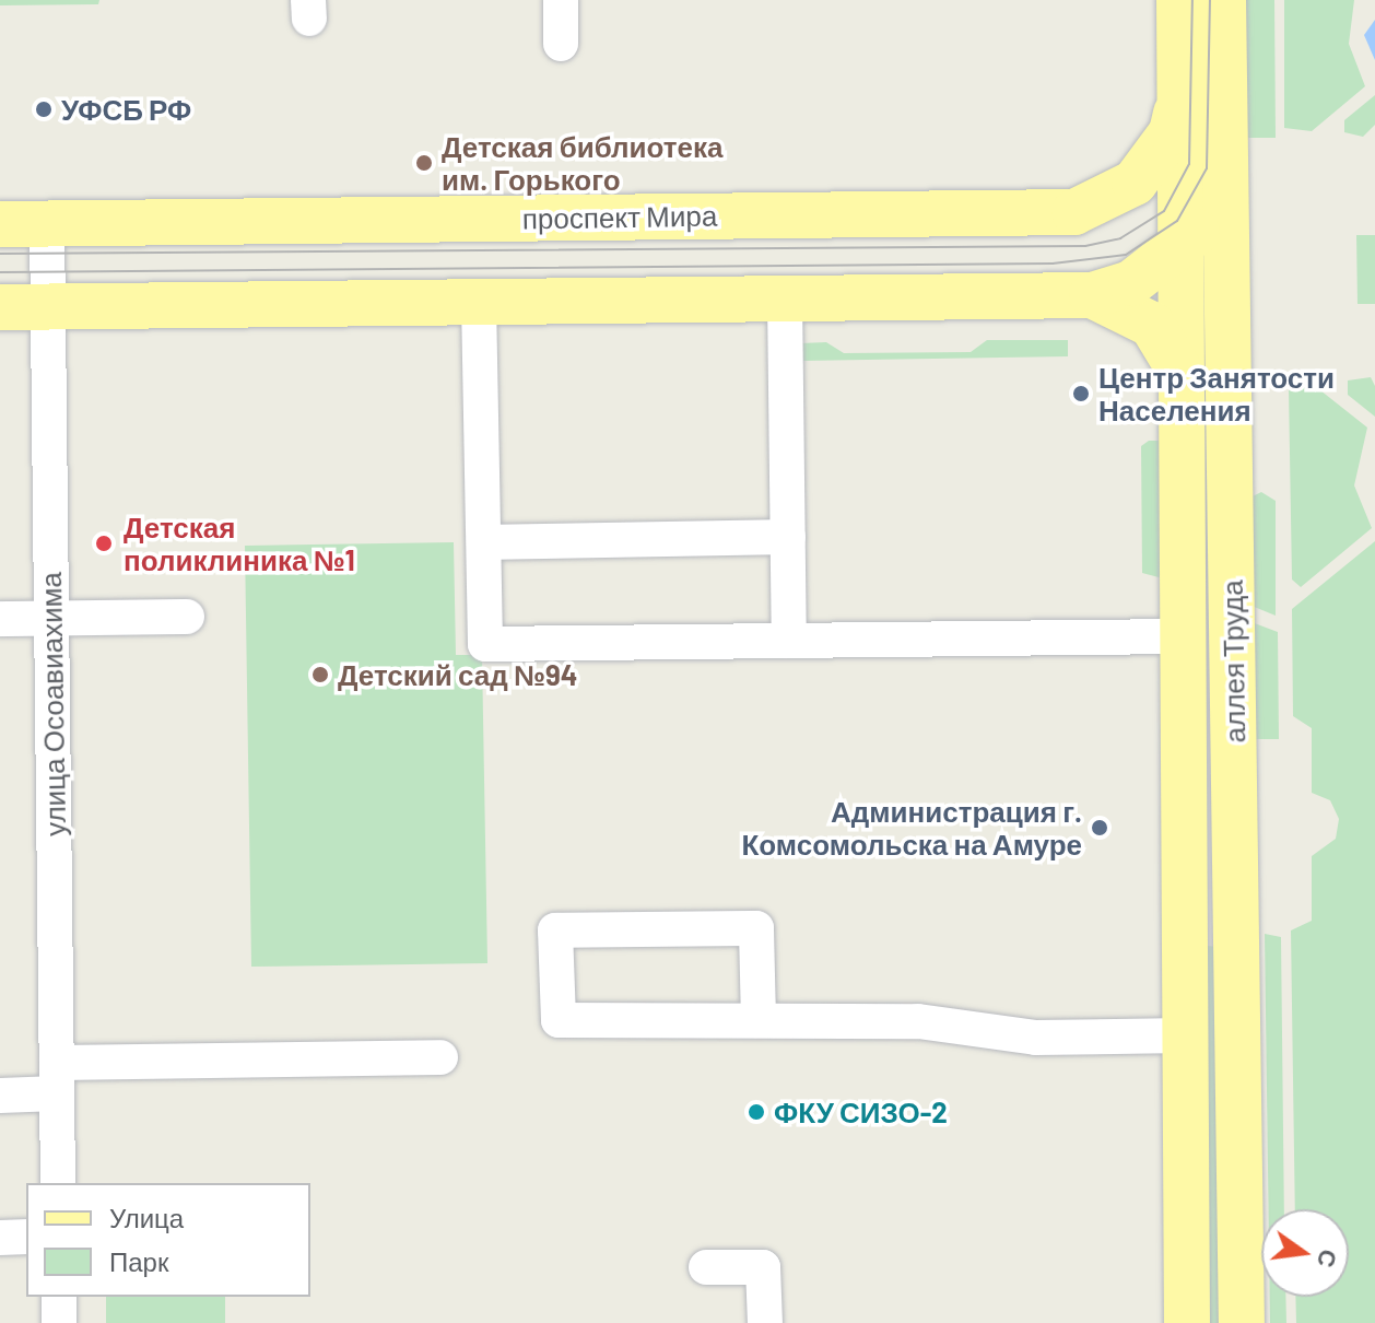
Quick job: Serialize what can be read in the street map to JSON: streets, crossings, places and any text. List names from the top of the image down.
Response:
{
  "streets": {
    "main road": ["проспект Мира", "аллея Труда"],
    "street": ["улица Осоавиахима"]
  },
  "crossings": [
    ["проспект Мира", "аллея Труда"],
    ["проспект Мира", "улица Осоавиахима"]
  ],
  "places": [
    "УФСБ РФ",
    "Детская библиотека им. Горького",
    "Центр Занятости Населения",
    "Детская поликлиника №1",
    "Детский сад №94",
    "Администрация г. Комсомольска на Амуре",
    "ФКУ СИЗО-2"
  ],
  "legend": ["Улица", "Парк"],
  "north": "right"
}
